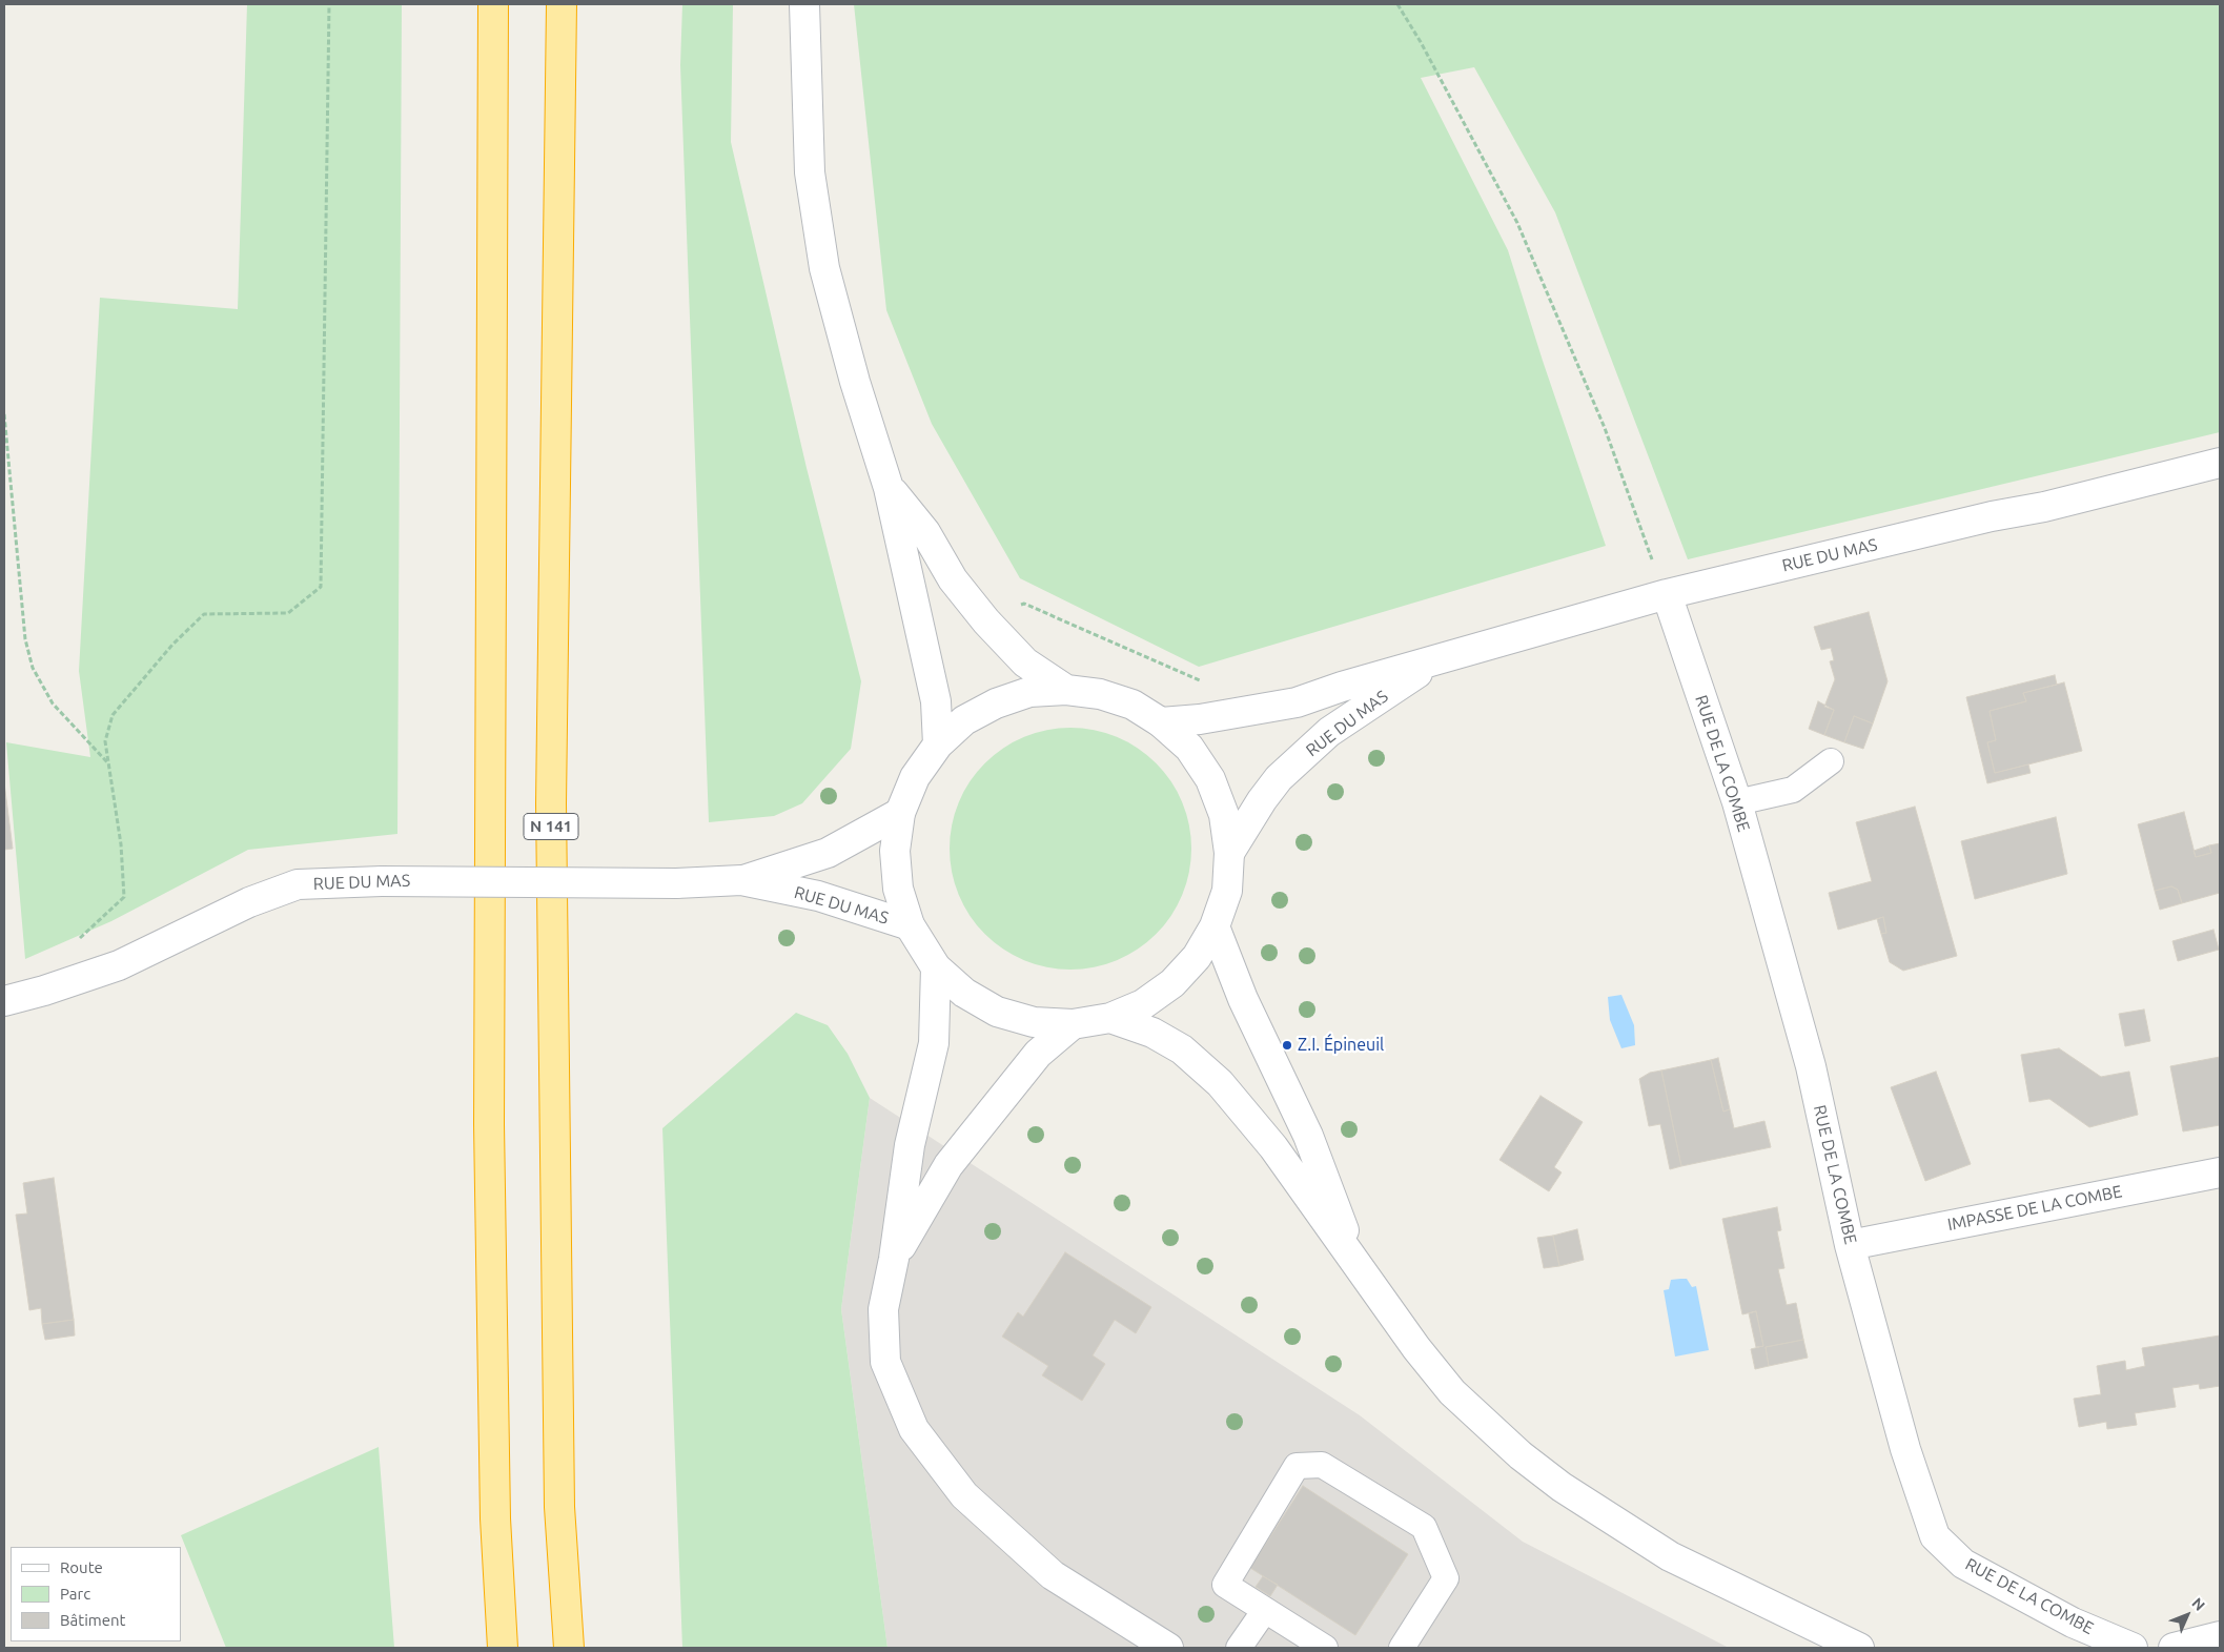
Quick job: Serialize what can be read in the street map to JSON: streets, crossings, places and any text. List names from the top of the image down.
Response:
{
  "streets": {
    "highway": ["N 141"],
    "street": ["RUE DU MAS", "RUE DE LA COMBE", "IMPASSE DE LA COMBE"]
  },
  "crossings": [
    ["RUE DU MAS", "RUE DE LA COMBE"],
    ["RUE DE LA COMBE", "IMPASSE DE LA COMBE"]
  ],
  "places": ["Z.I. Épineuil"],
  "legend": ["Route", "Parc", "Bâtiment"],
  "north": "top right"
}
